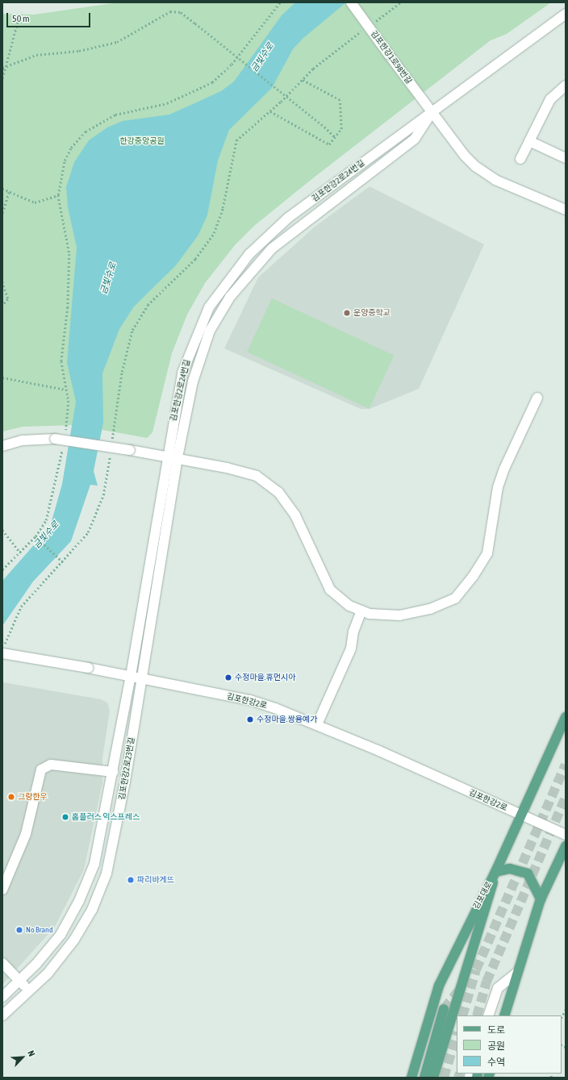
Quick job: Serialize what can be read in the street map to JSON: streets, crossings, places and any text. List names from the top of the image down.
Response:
{
  "streets": {
    "main road": ["김포대로"],
    "street": [
      "김포한강1로98번길",
      "김포한강2로24번길",
      "김포한강2로",
      "김포한강2로23번길"
    ]
  },
  "crossings": [
    ["김포한강1로98번길", "김포한강2로24번길"],
    ["김포한강2로24번길", "김포한강2로"],
    ["김포한강2로24번길", "김포한강2로23번길"],
    ["김포한강2로", "김포한강2로23번길"],
    ["김포한강2로", "김포대로"]
  ],
  "water": ["금빛수로"],
  "parks": ["한강중앙공원"],
  "places": [
    "운양중학교",
    "수정마을.휴먼시아",
    "수정마을.쌍용예가",
    "그랑한우",
    "홈플러스 익스프레스",
    "파리바게뜨",
    "No Brand"
  ],
  "legend": ["도로", "공원", "수역"],
  "scale_bar": "50 m",
  "north": "top right"
}
